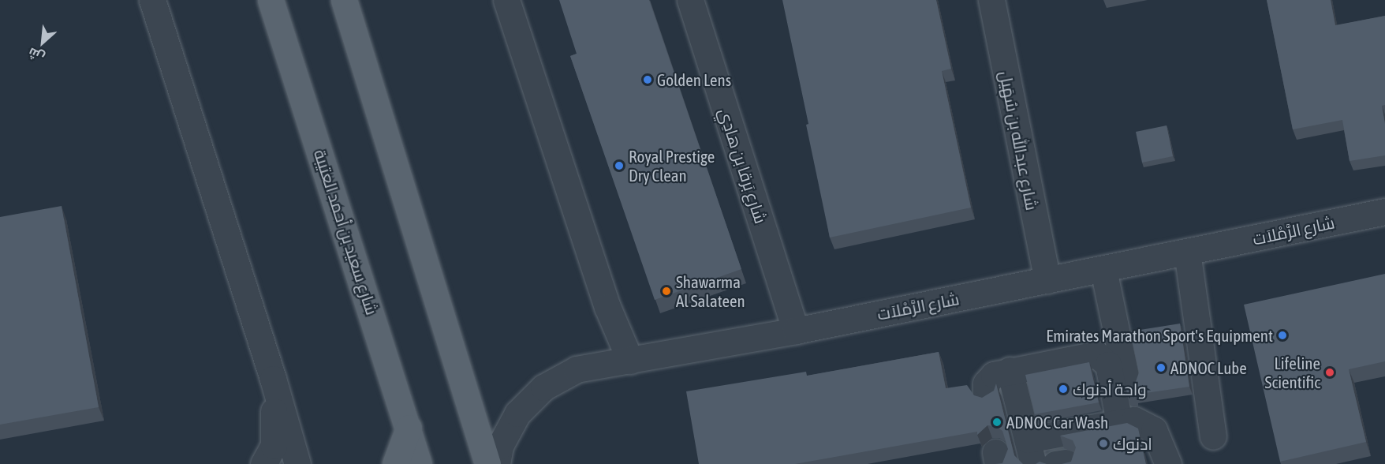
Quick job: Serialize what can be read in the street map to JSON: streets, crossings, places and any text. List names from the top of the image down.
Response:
{
  "streets": {
    "main road": ["شارع سعيد بن أحمد العتيبة"],
    "street": ["شارع عبدالله بن سُهَيل", "شارع بَرقا بن هادِي", "شارع الرَّمْلاَت"]
  },
  "crossings": [
    ["شارع عبدالله بن سُهَيل", "شارع الرَّمْلاَت"],
    ["شارع بَرقا بن هادِي", "شارع الرَّمْلاَت"]
  ],
  "places": [
    "Golden Lens",
    "Royal Prestige Dry Clean",
    "Shawarma Al Salateen",
    "Emirates Marathon Sport's Equipment",
    "ADNOC Lube",
    "Lifeline Scientific",
    "واحة أدنوك",
    "ADNOC Car Wash",
    "ادنوك"
  ],
  "north": "bottom left"
}
